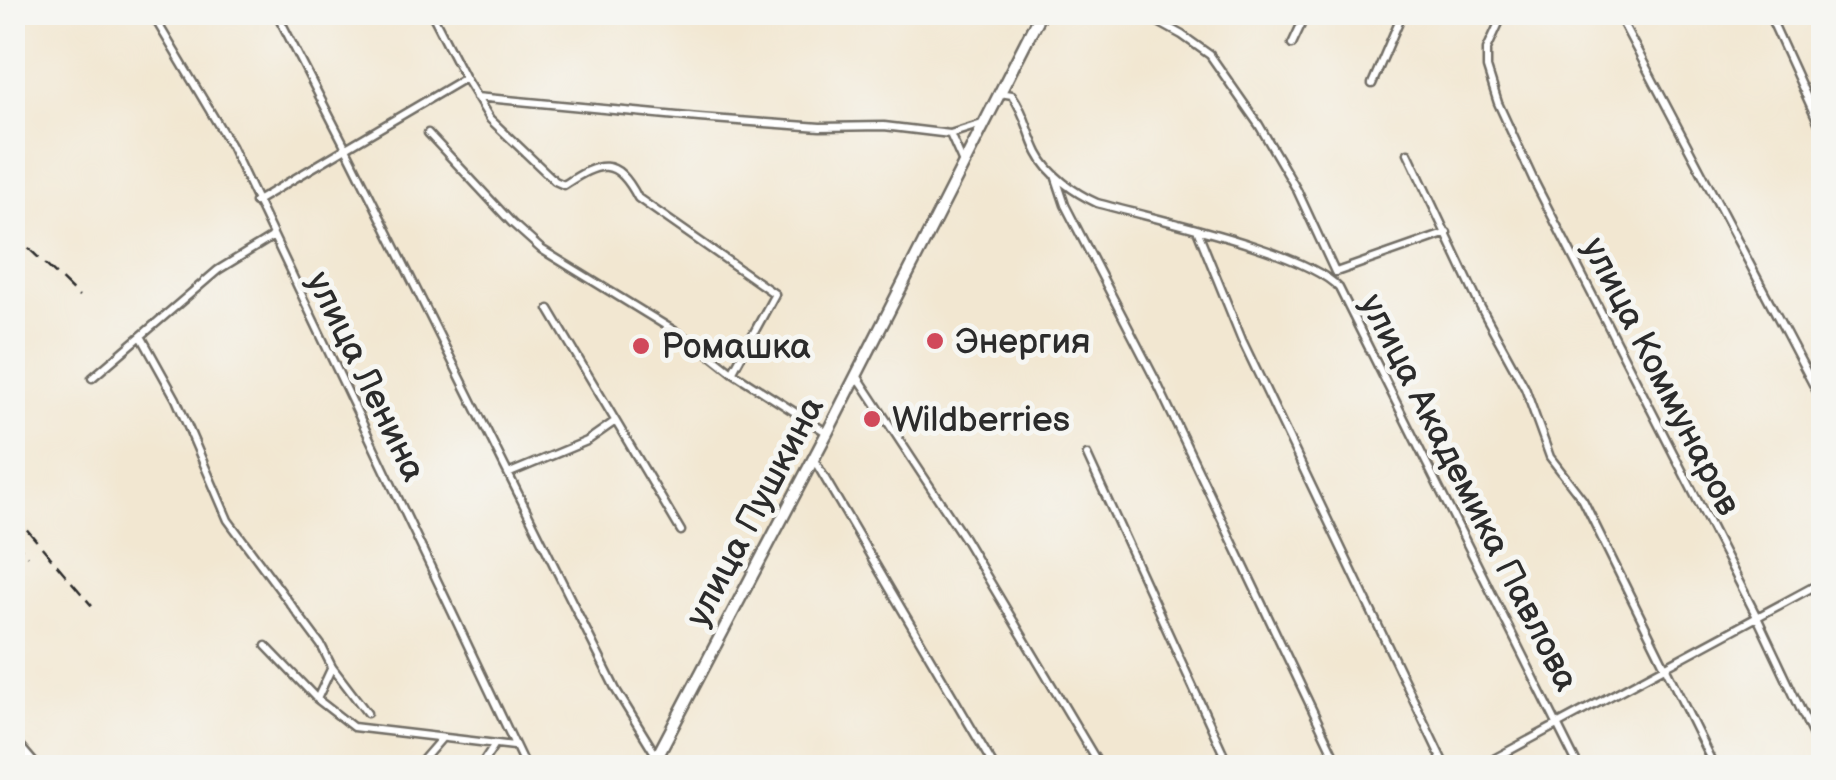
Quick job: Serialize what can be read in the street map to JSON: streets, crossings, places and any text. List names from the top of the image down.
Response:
{
  "streets": {
    "main road": ["улица Пушкина"],
    "street": ["улица Ленина", "улица Коммунаров", "улица Академика Павлова"]
  },
  "crossings": [
    ["улица Академика Павлова", "улица Пушкина"]
  ],
  "places": ["Энергия", "Ромашка", "Wildberries"]
}
